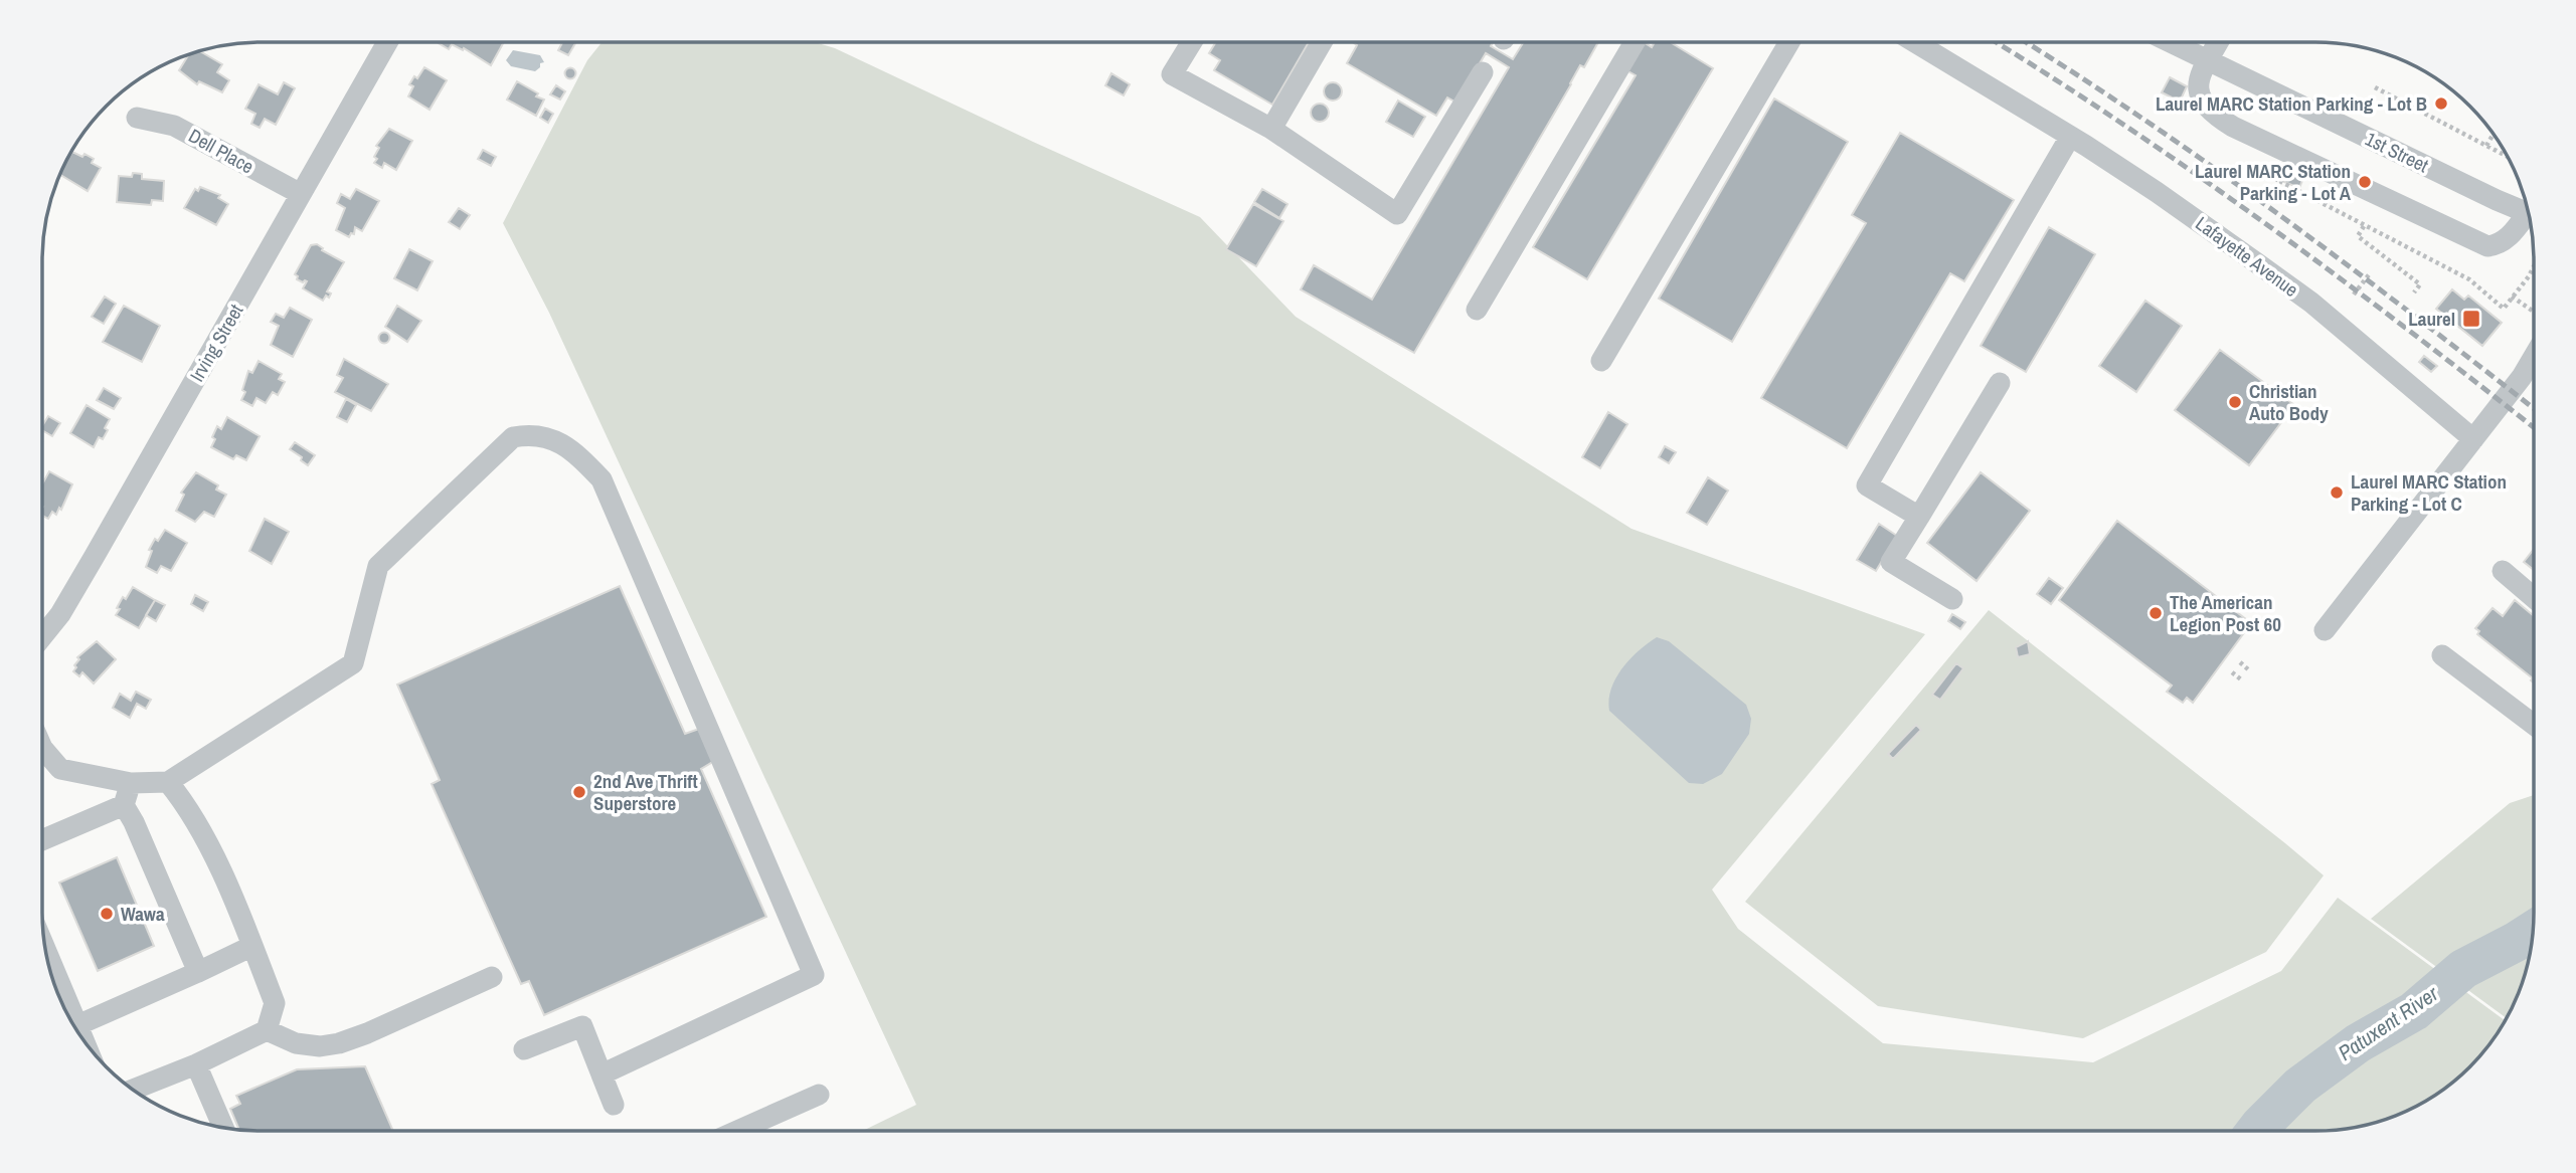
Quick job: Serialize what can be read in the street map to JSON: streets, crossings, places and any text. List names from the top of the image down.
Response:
{
  "streets": {
    "street": [
      "Dell Place",
      "1st Street",
      "Lafayette Avenue",
      "Irving Street"
    ]
  },
  "crossings": [
    ["Dell Place", "Irving Street"]
  ],
  "water": ["Patuxent River"],
  "places": {
    "other": [
      "Laurel MARC Station Parking - Lot B",
      "Laurel MARC Station Parking - Lot A",
      "Christian Auto Body",
      "Laurel MARC Station Parking - Lot C",
      "The American Legion Post 60",
      "2nd Ave Thrift Superstore",
      "Wawa"
    ],
    "transit": ["Laurel"]
  }
}
